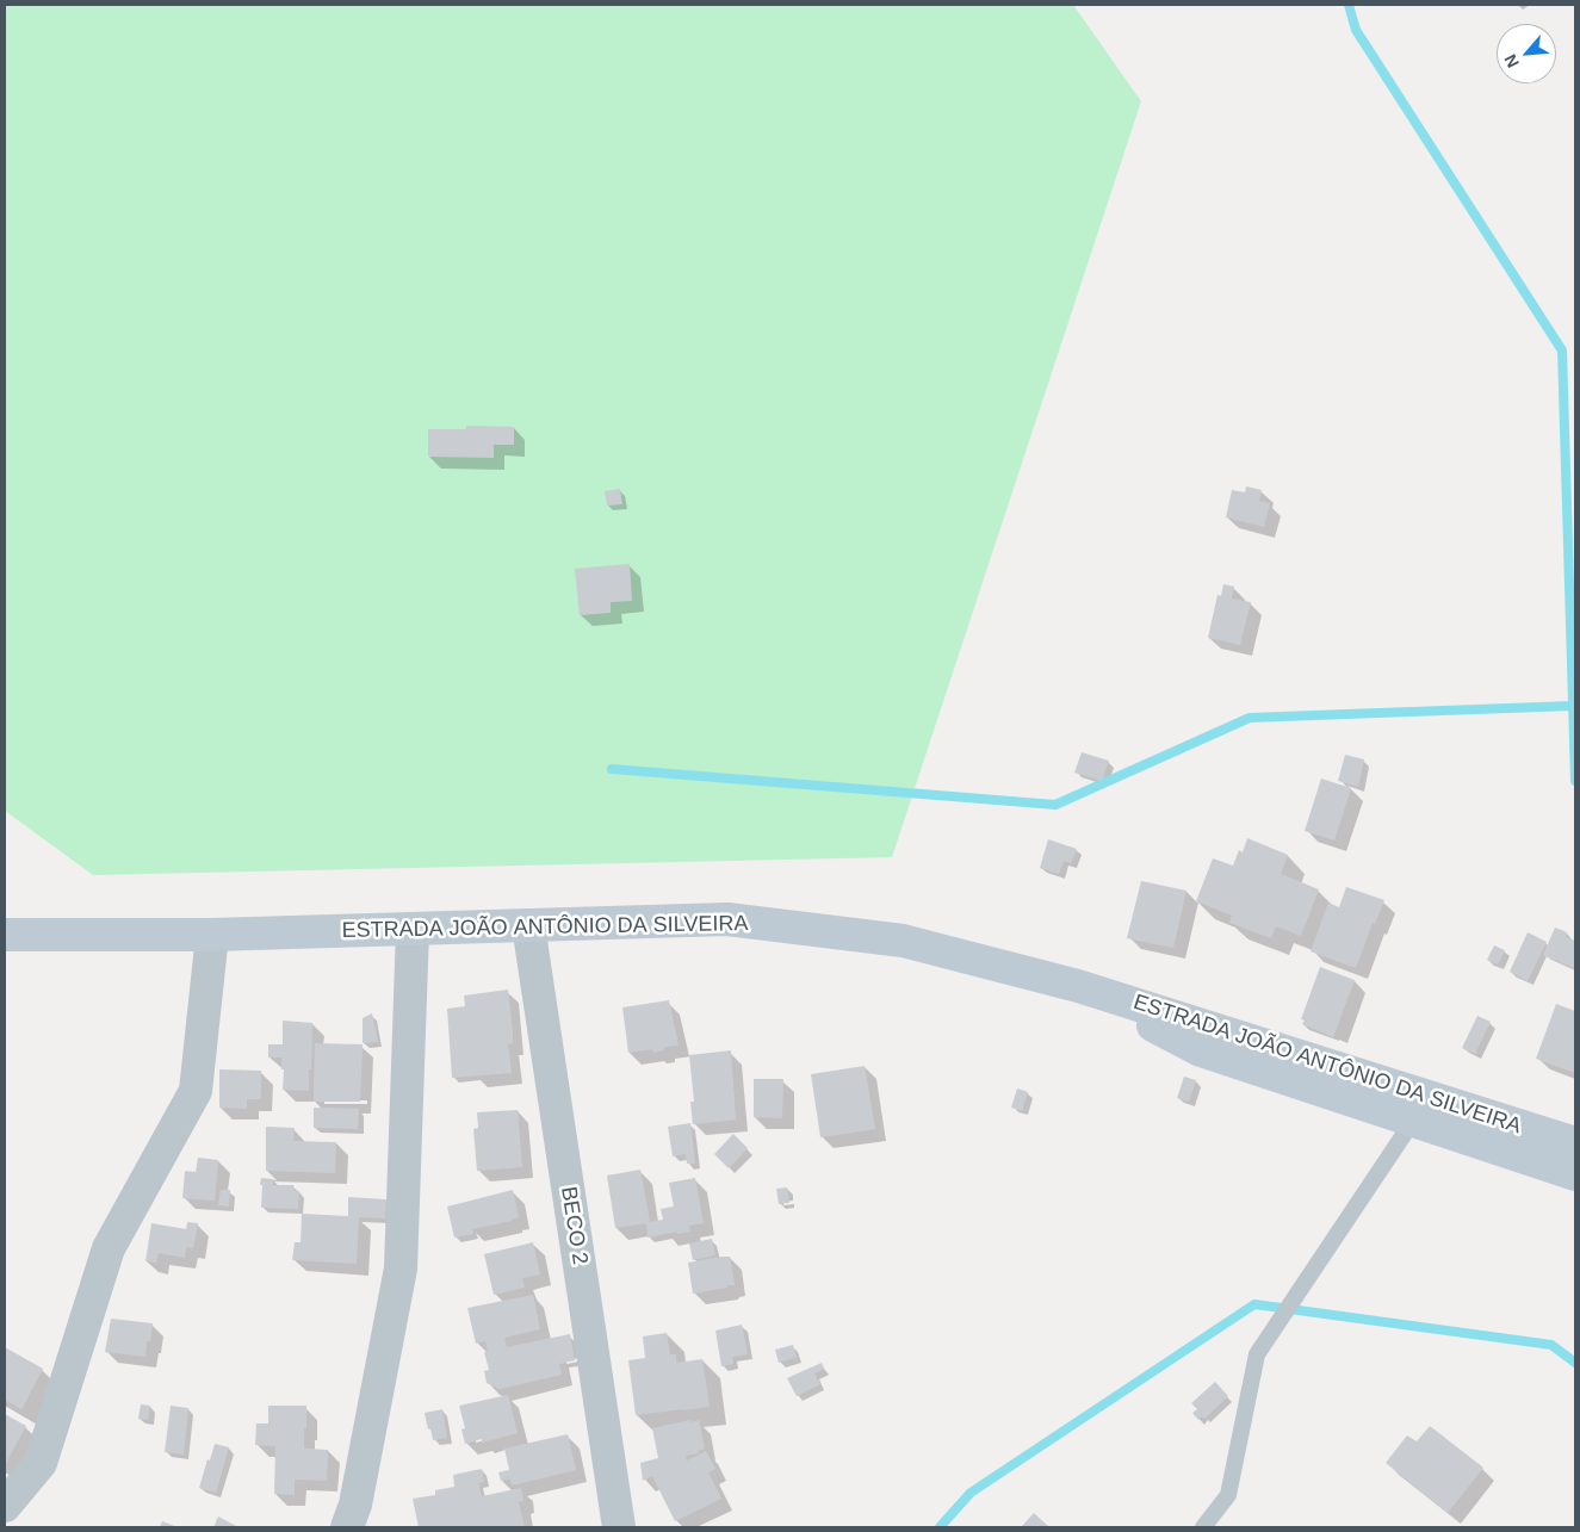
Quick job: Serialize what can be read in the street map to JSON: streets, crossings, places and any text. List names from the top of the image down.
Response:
{
  "streets": {
    "main road": ["ESTRADA JOÃO ANTÔNIO DA SILVEIRA"],
    "street": ["BECO 2"]
  },
  "crossings": [
    ["ESTRADA JOÃO ANTÔNIO DA SILVEIRA", "BECO 2"]
  ],
  "north": "bottom left"
}
